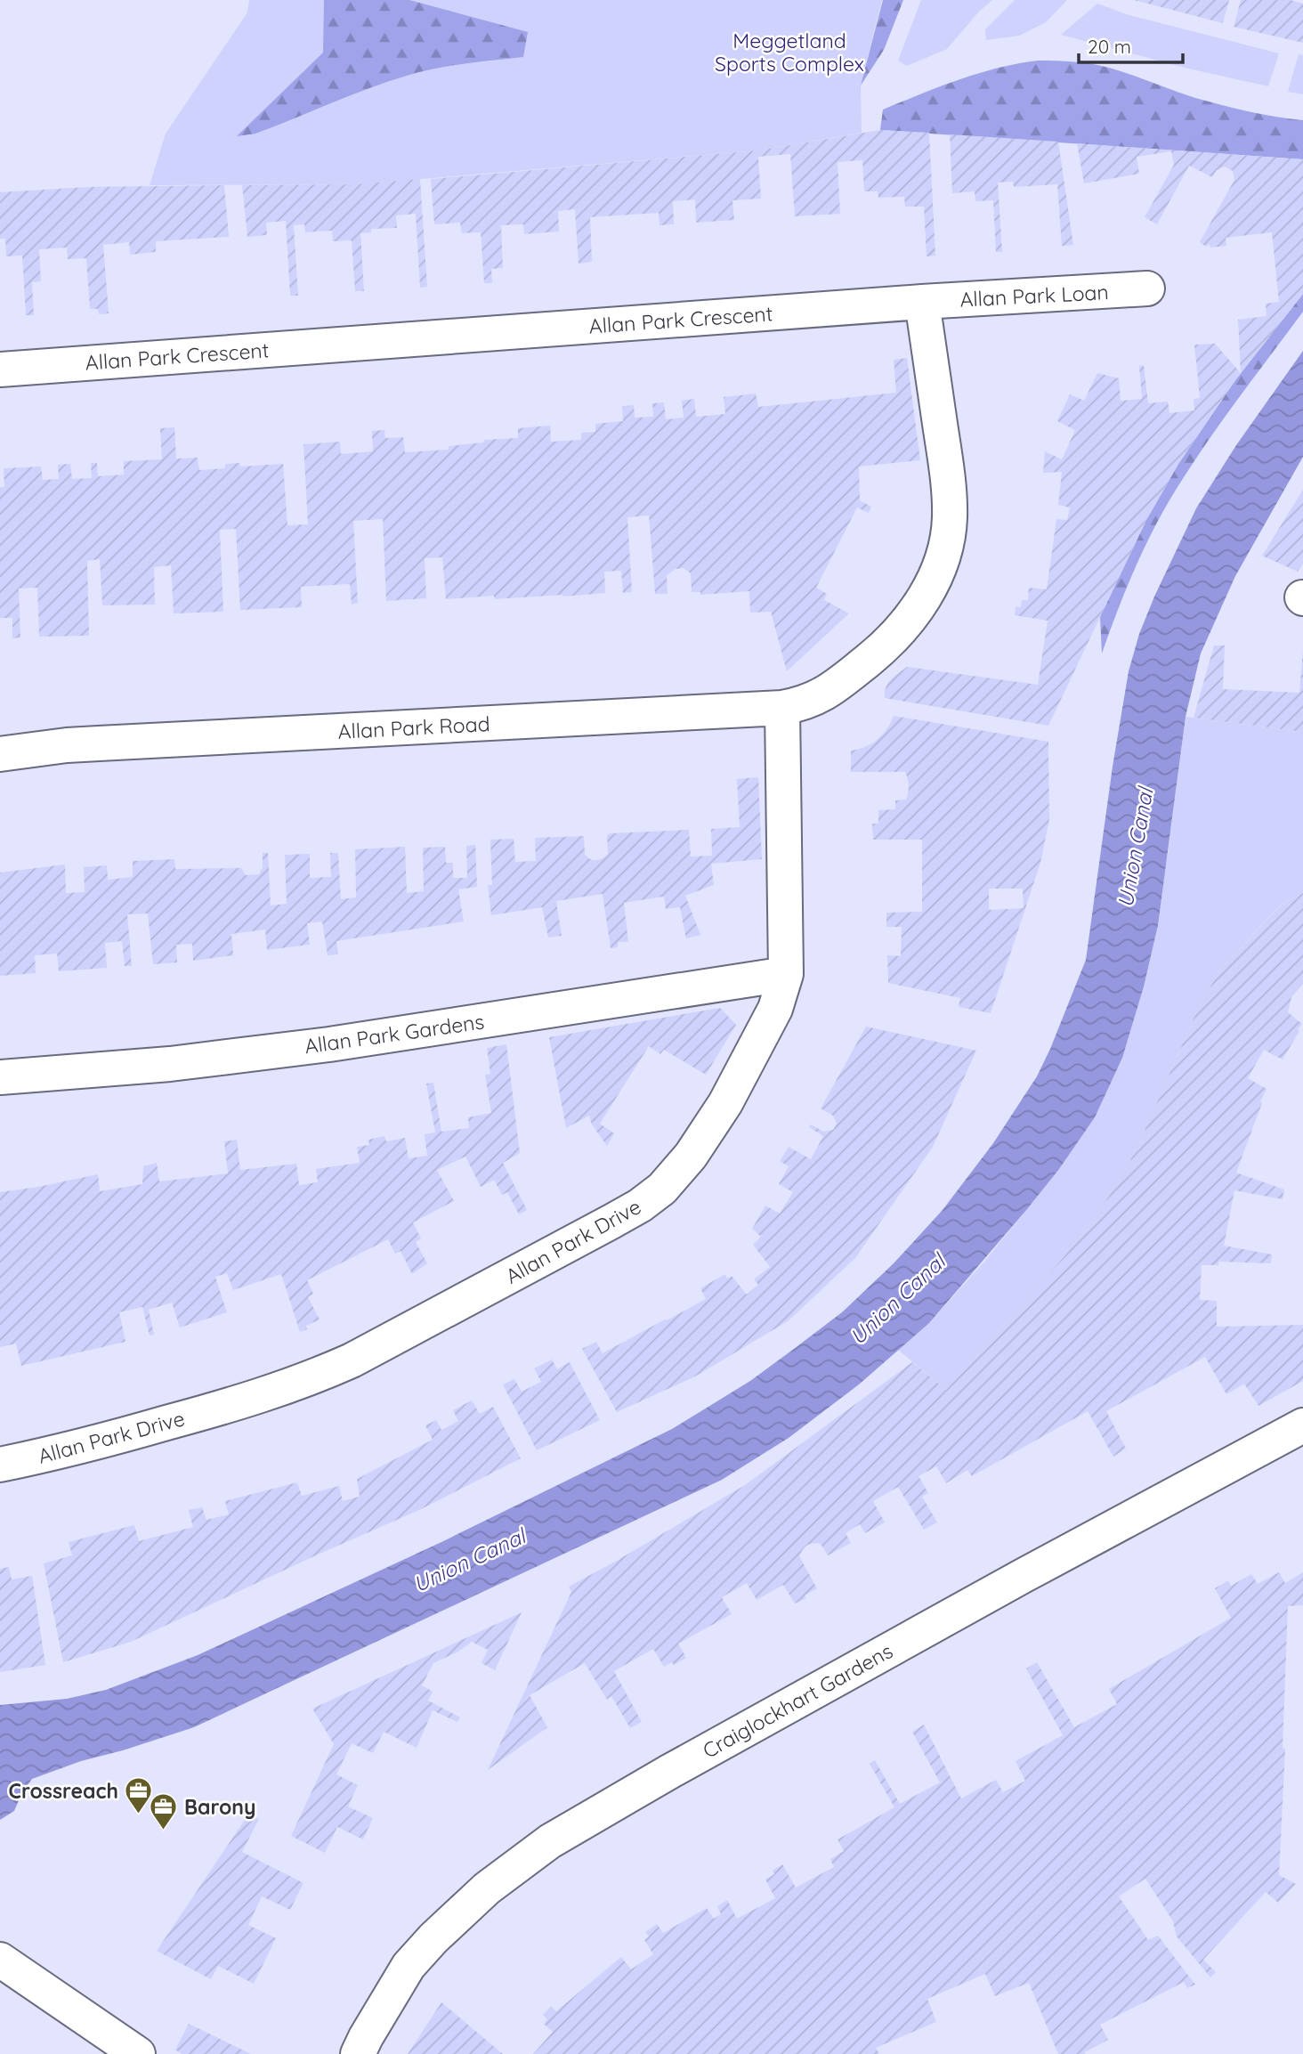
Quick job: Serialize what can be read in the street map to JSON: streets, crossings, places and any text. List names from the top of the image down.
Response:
{
  "streets": {
    "street": [
      "Allan Park Loan",
      "Allan Park Crescent",
      "Allan Park Road",
      "Allan Park Gardens",
      "Allan Park Drive",
      "Craiglockhart Gardens"
    ]
  },
  "crossings": [
    ["Allan Park Loan", "Allan Park Crescent"],
    ["Allan Park Loan", "Allan Park Road"],
    ["Allan Park Crescent", "Allan Park Road"],
    ["Allan Park Road", "Allan Park Drive"],
    ["Allan Park Gardens", "Allan Park Drive"]
  ],
  "water": ["Union Canal"],
  "parks": ["Meggetland Sports Complex"],
  "places": {
    "office": ["Crossreach", "Barony"]
  },
  "scale_bar": "20 m"
}
